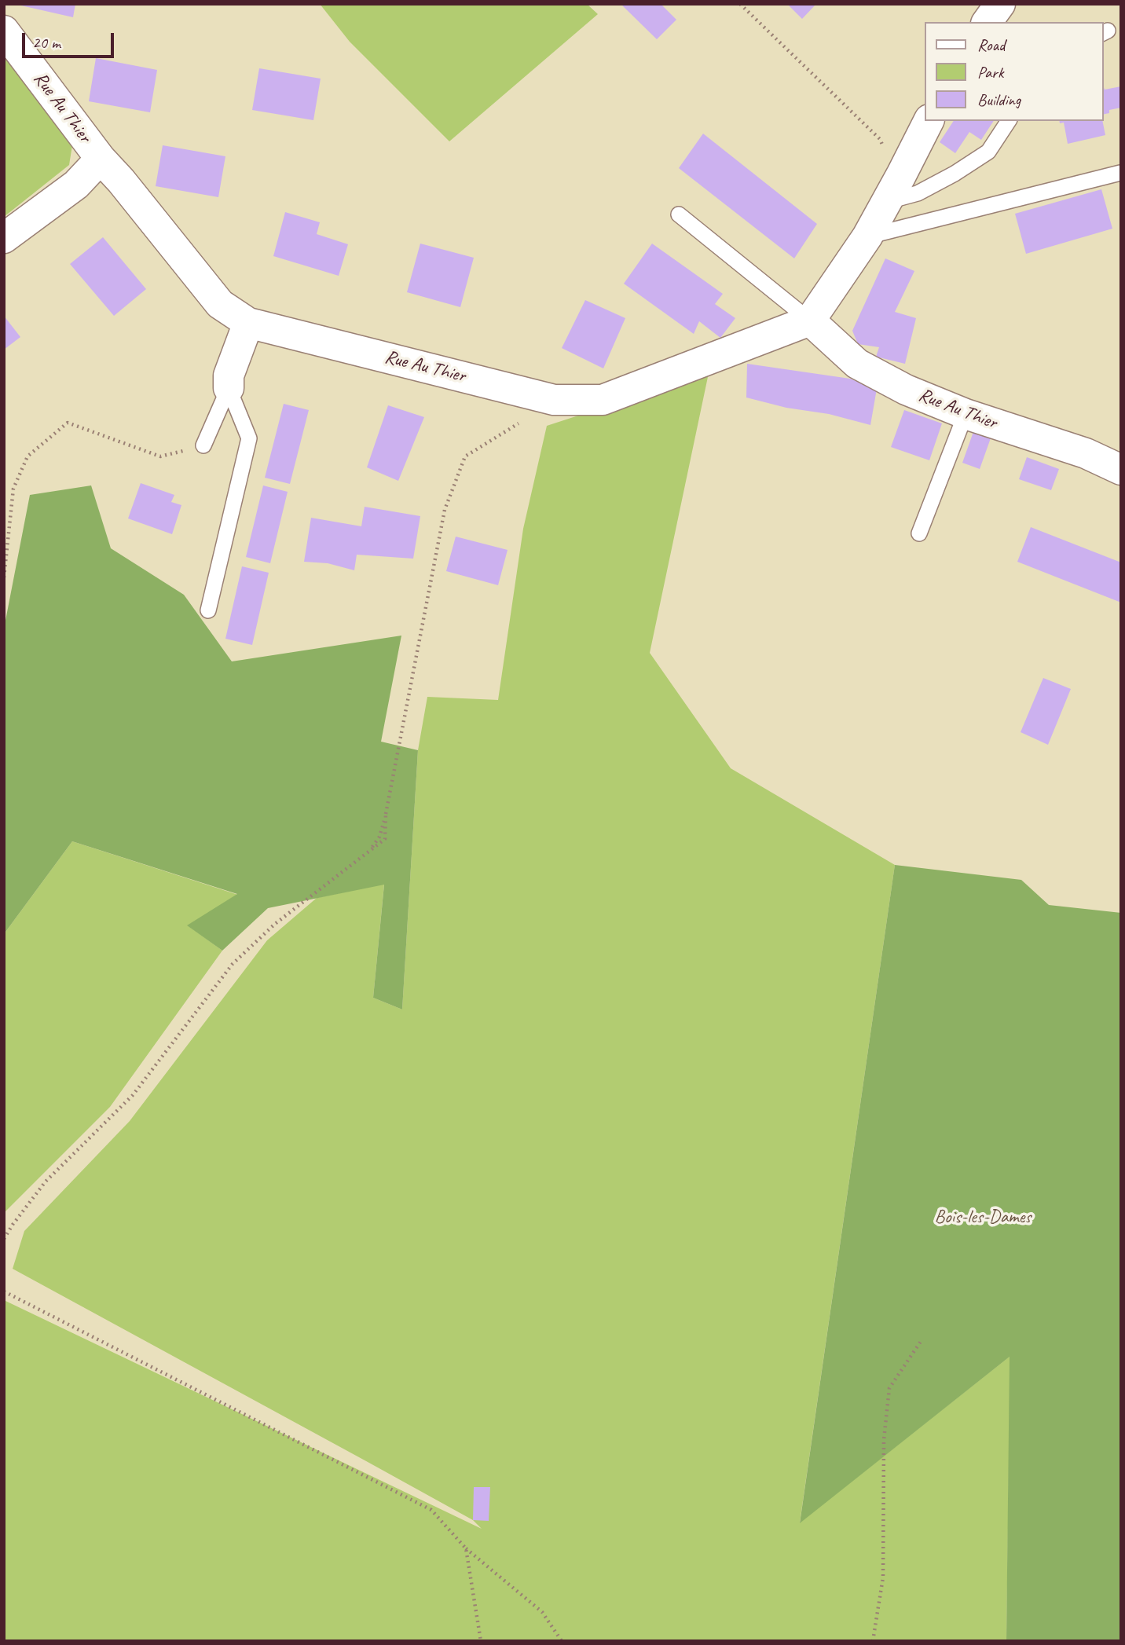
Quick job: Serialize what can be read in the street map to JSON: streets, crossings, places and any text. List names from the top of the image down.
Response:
{
  "streets": {
    "street": ["Rue Au Thier"]
  },
  "parks": ["Bois-les-Dames"],
  "legend": ["Road", "Park", "Building"],
  "scale_bar": "20 m"
}
